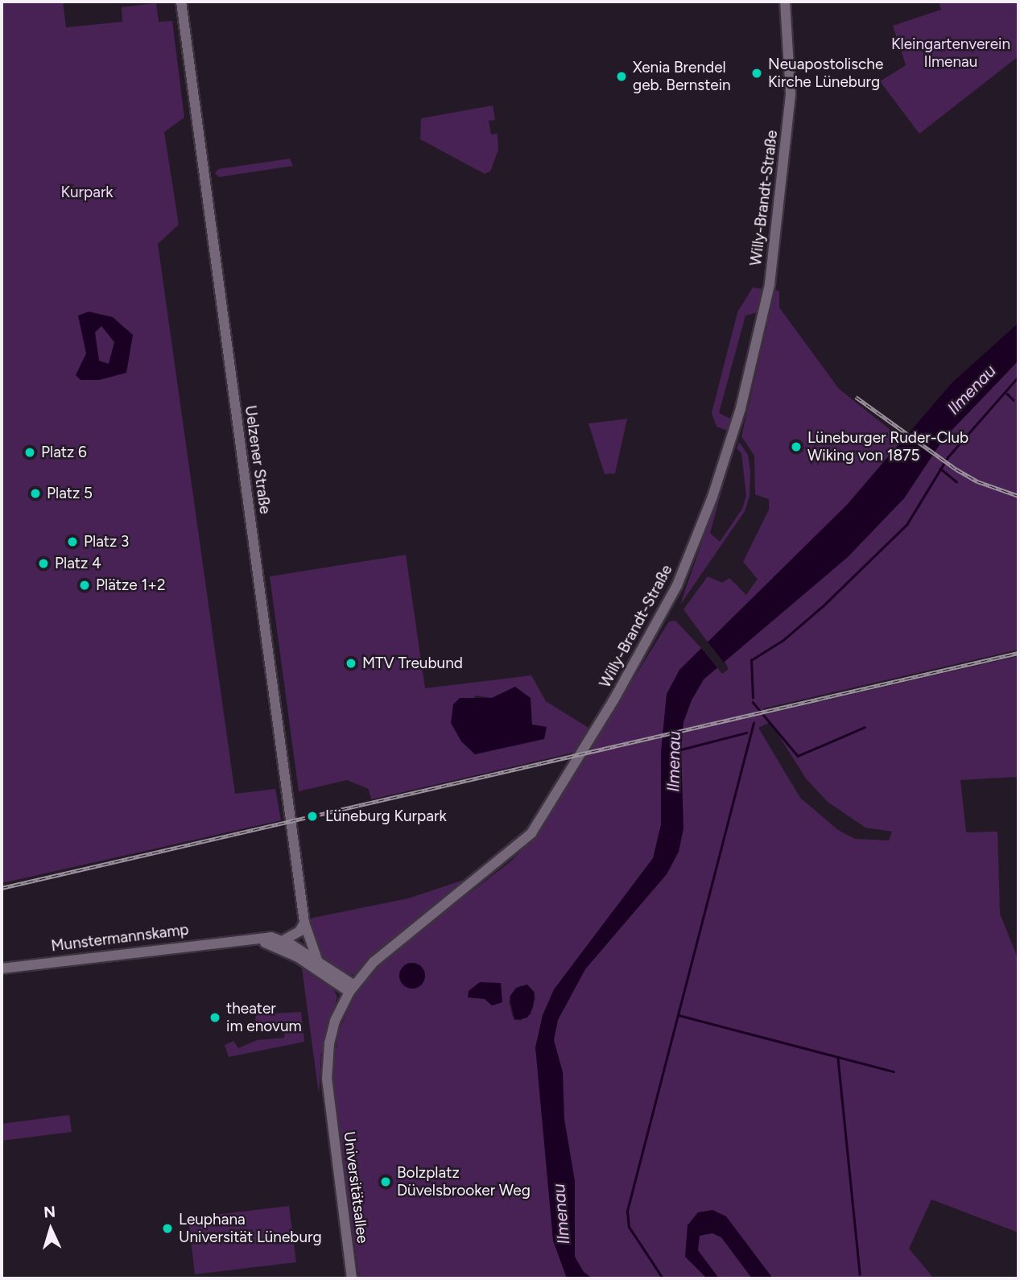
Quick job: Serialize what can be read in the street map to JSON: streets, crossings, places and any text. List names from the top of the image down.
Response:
{
  "streets": {
    "street": [
      "Willy-Brandt-Straße",
      "Uelzener Straße",
      "Munstermannskamp",
      "Universitätsallee"
    ]
  },
  "crossings": [
    ["Willy-Brandt-Straße", "Munstermannskamp"],
    ["Willy-Brandt-Straße", "Universitätsallee"],
    ["Uelzener Straße", "Munstermannskamp"]
  ],
  "water": ["Ilmenau"],
  "parks": ["Kleingartenverein Ilmenau", "Kurpark"],
  "places": [
    "Neuapostolische Kirche Lüneburg",
    "Xenia Brendel geb. Bernstein",
    "Lüneburger Ruder-Club Wiking von 1875",
    "Platz 6",
    "Platz 5",
    "Platz 3",
    "Platz 4",
    "Plätze 1+2",
    "MTV Treubund",
    "Lüneburg Kurpark",
    "theater im enovum",
    "Bolzplatz Düvelsbrooker Weg",
    "Leuphana Universität Lüneburg"
  ],
  "north": "top"
}
